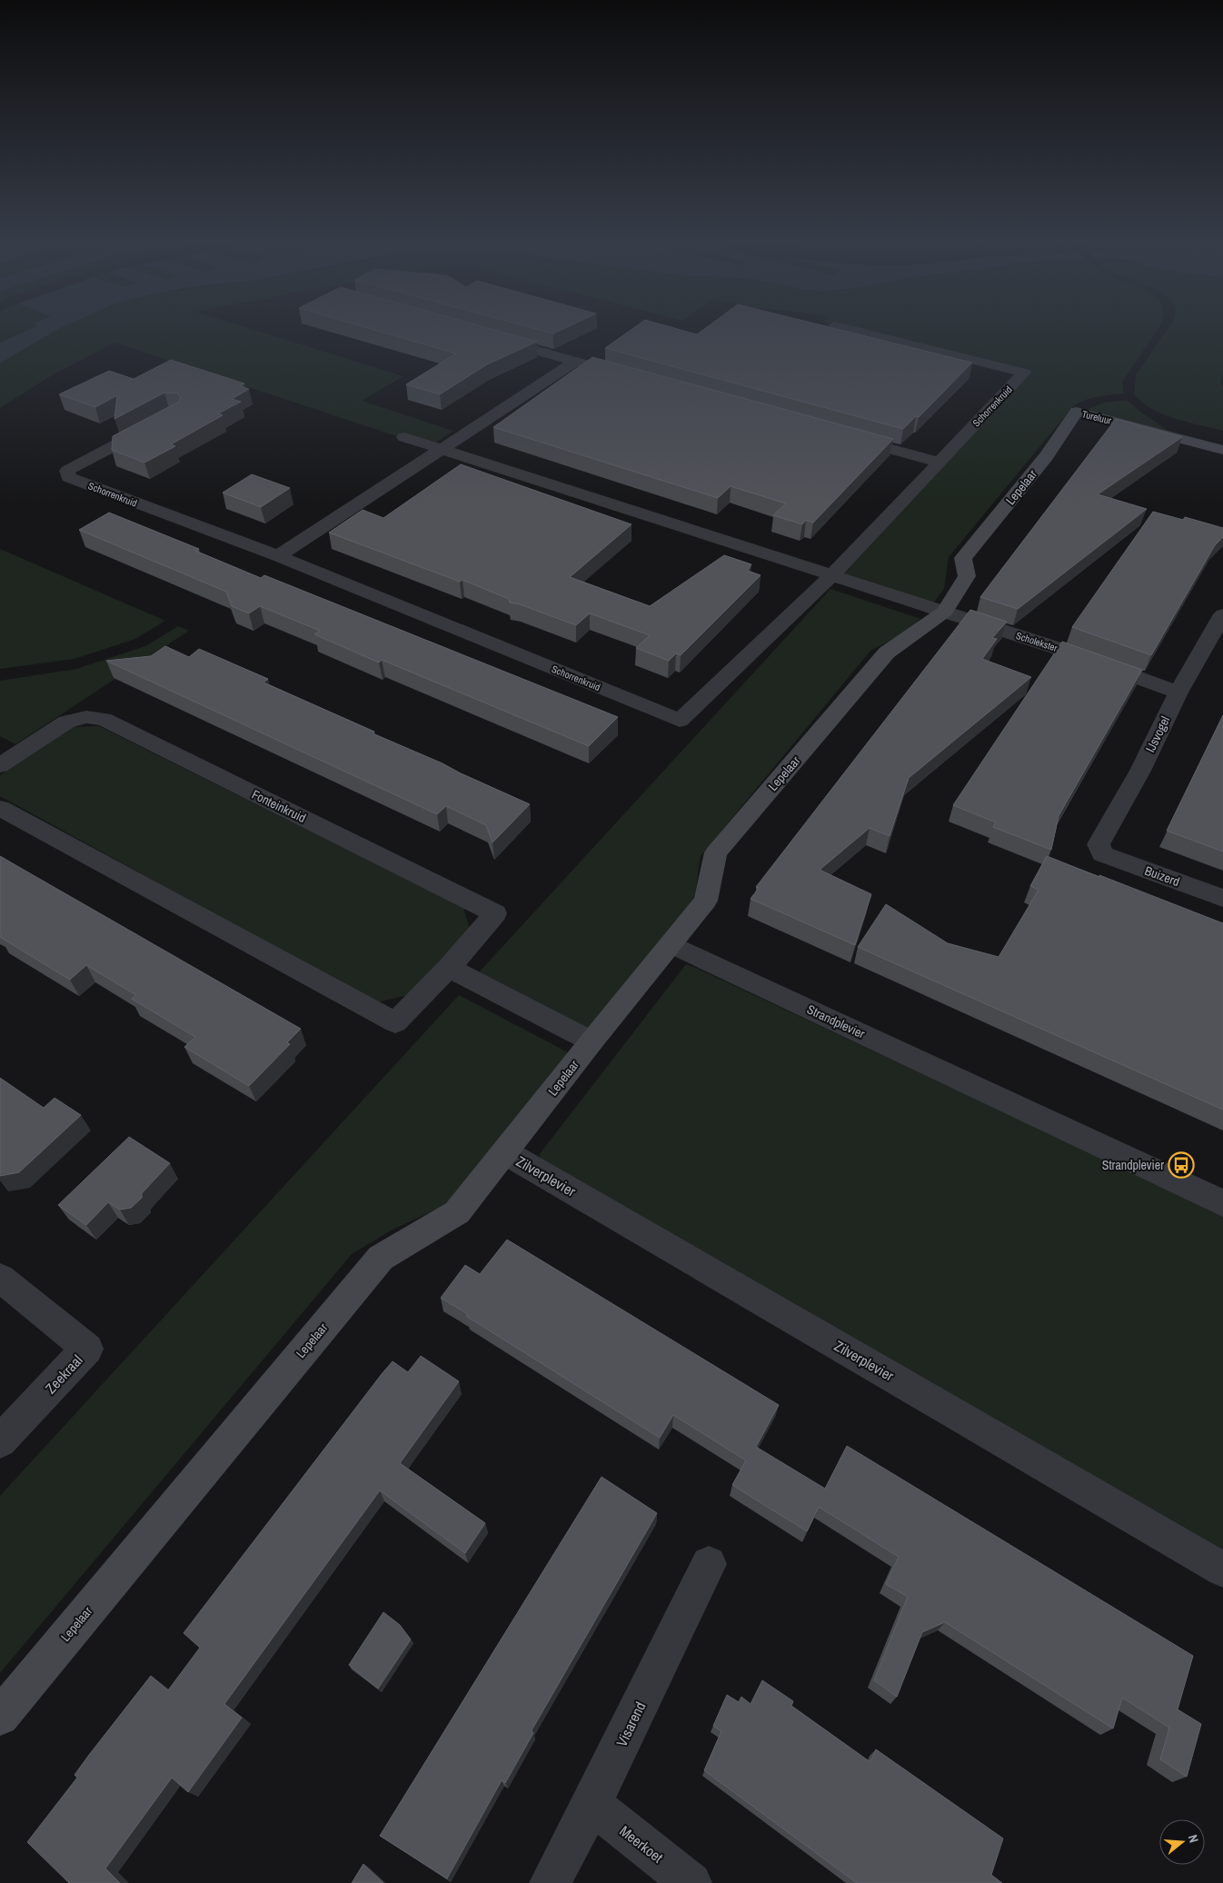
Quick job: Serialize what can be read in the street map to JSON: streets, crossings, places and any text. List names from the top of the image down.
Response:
{
  "streets": {
    "street": [
      "Schorrenkruid",
      "Tureluur",
      "Lepelaar",
      "Scholekster",
      "IJsvogel",
      "Fonteinkruid",
      "Buizerd",
      "Strandplevier",
      "Zilverplevier",
      "Zeekraal",
      "Visarend",
      "Meerkoet"
    ]
  },
  "crossings": [
    ["Tureluur", "Lepelaar"],
    ["Lepelaar", "Scholekster"],
    ["Lepelaar", "Strandplevier"],
    ["Lepelaar", "Zilverplevier"],
    ["Scholekster", "IJsvogel"],
    ["IJsvogel", "Buizerd"],
    ["Visarend", "Meerkoet"]
  ],
  "places": {
    "bus stop": ["Strandplevier"]
  },
  "north": "right"
}
